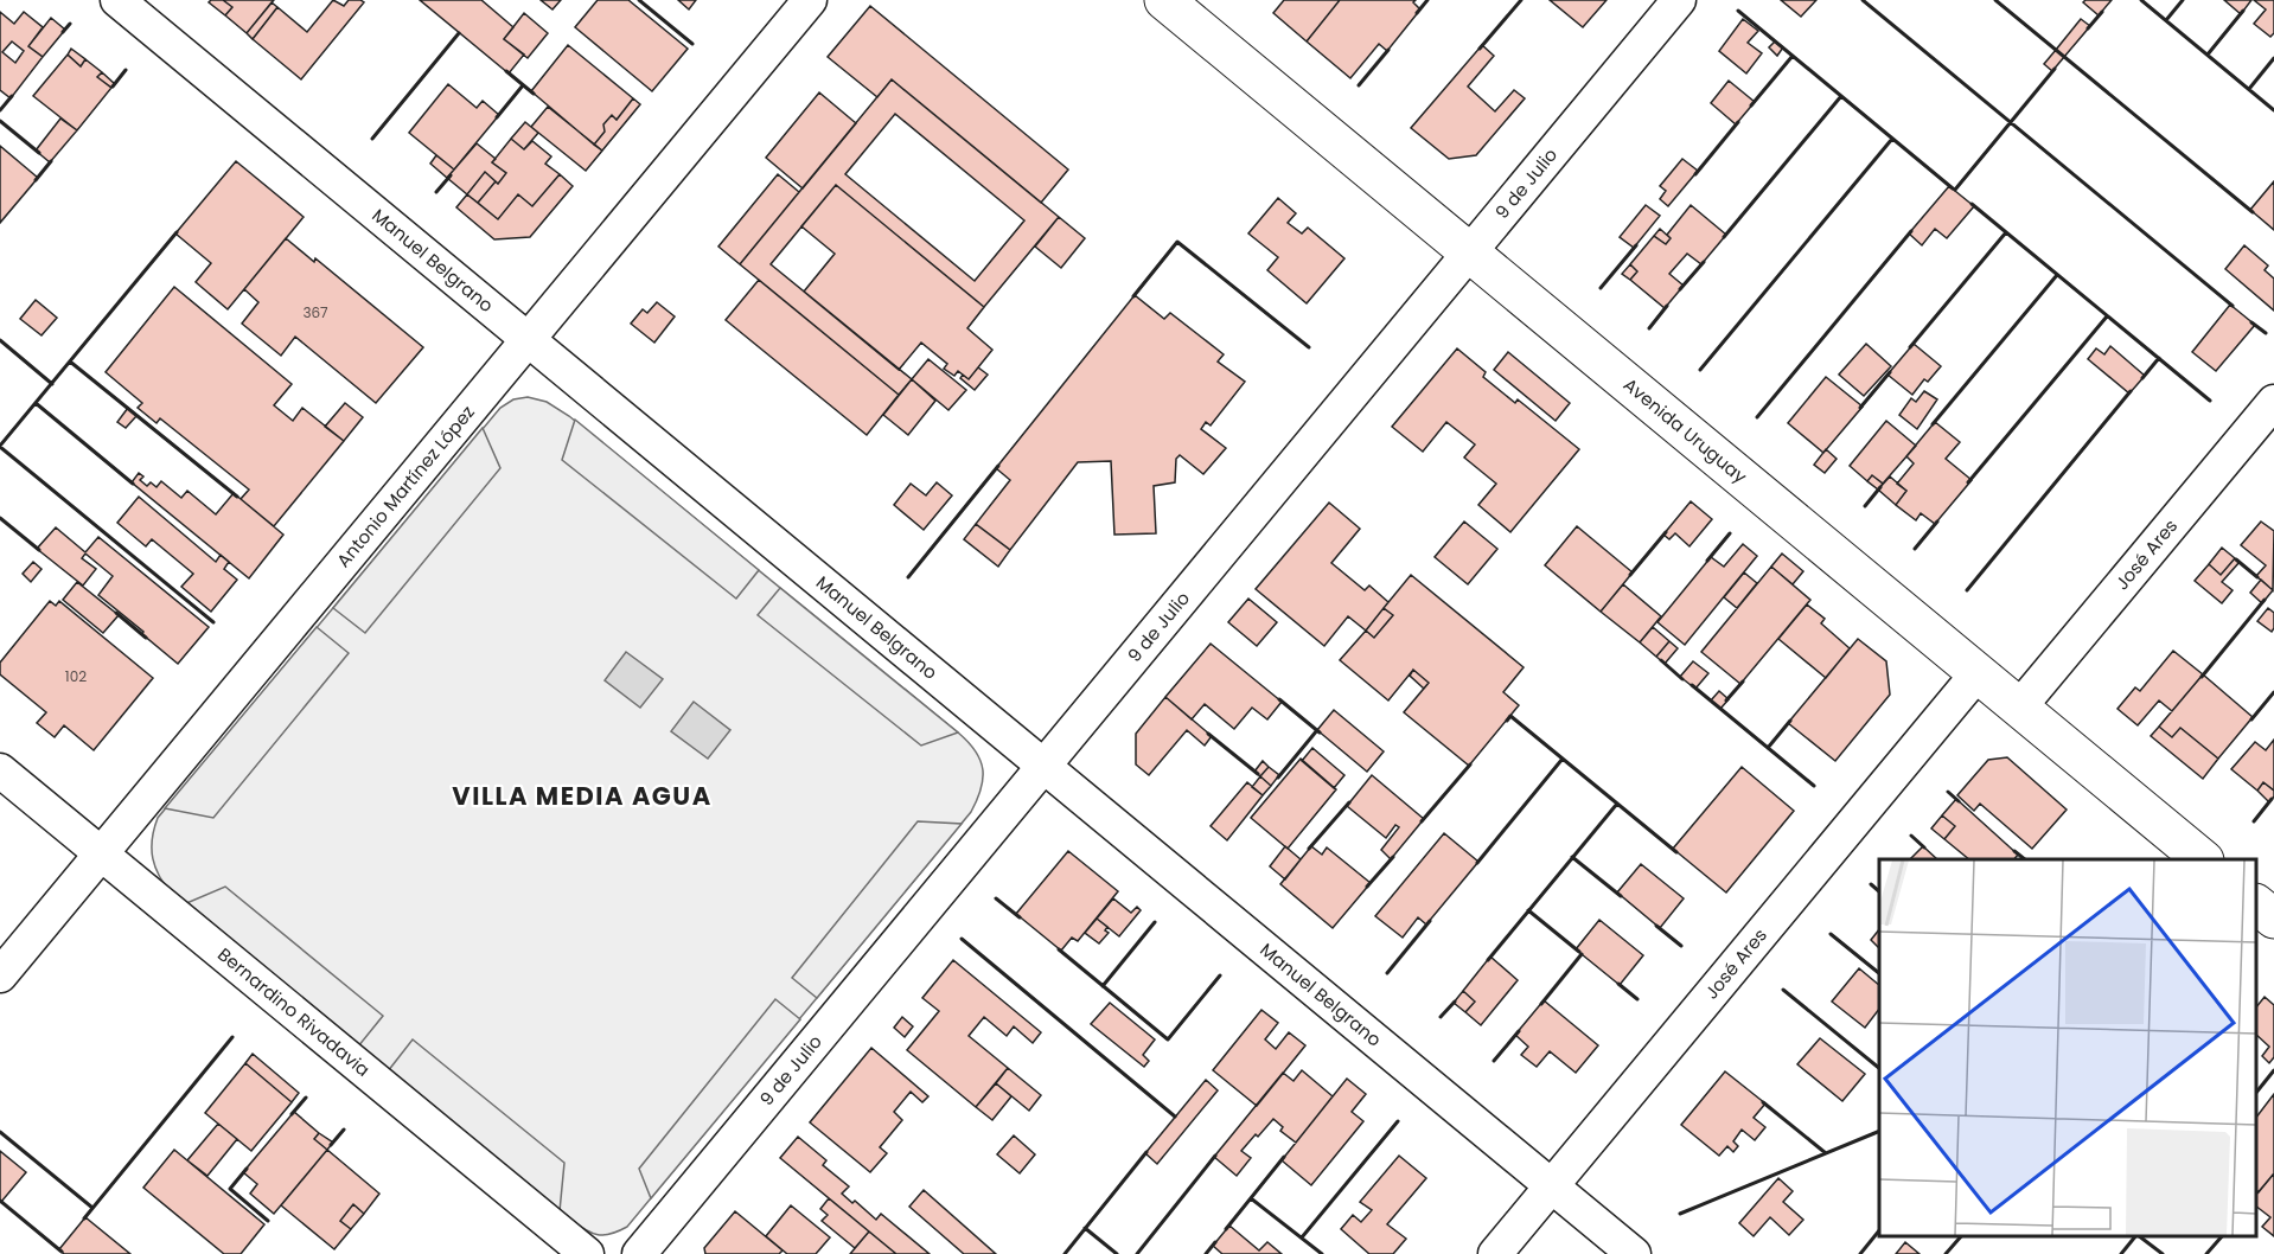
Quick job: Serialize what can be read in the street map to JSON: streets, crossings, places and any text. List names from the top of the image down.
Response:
{
  "streets": {
    "main road": ["Avenida Uruguay"],
    "street": [
      "9 de Julio",
      "Manuel Belgrano",
      "Antonio Martínez López",
      "José Ares",
      "Bernardino Rivadavia"
    ]
  },
  "crossings": [
    ["9 de Julio", "Manuel Belgrano"],
    ["9 de Julio", "Avenida Uruguay"],
    ["Manuel Belgrano", "Antonio Martínez López"],
    ["Manuel Belgrano", "José Ares"],
    ["Avenida Uruguay", "José Ares"],
    ["Antonio Martínez López", "Bernardino Rivadavia"]
  ],
  "districts": ["VILLA MEDIA AGUA"],
  "house_numbers": ["367", "102"]
}
